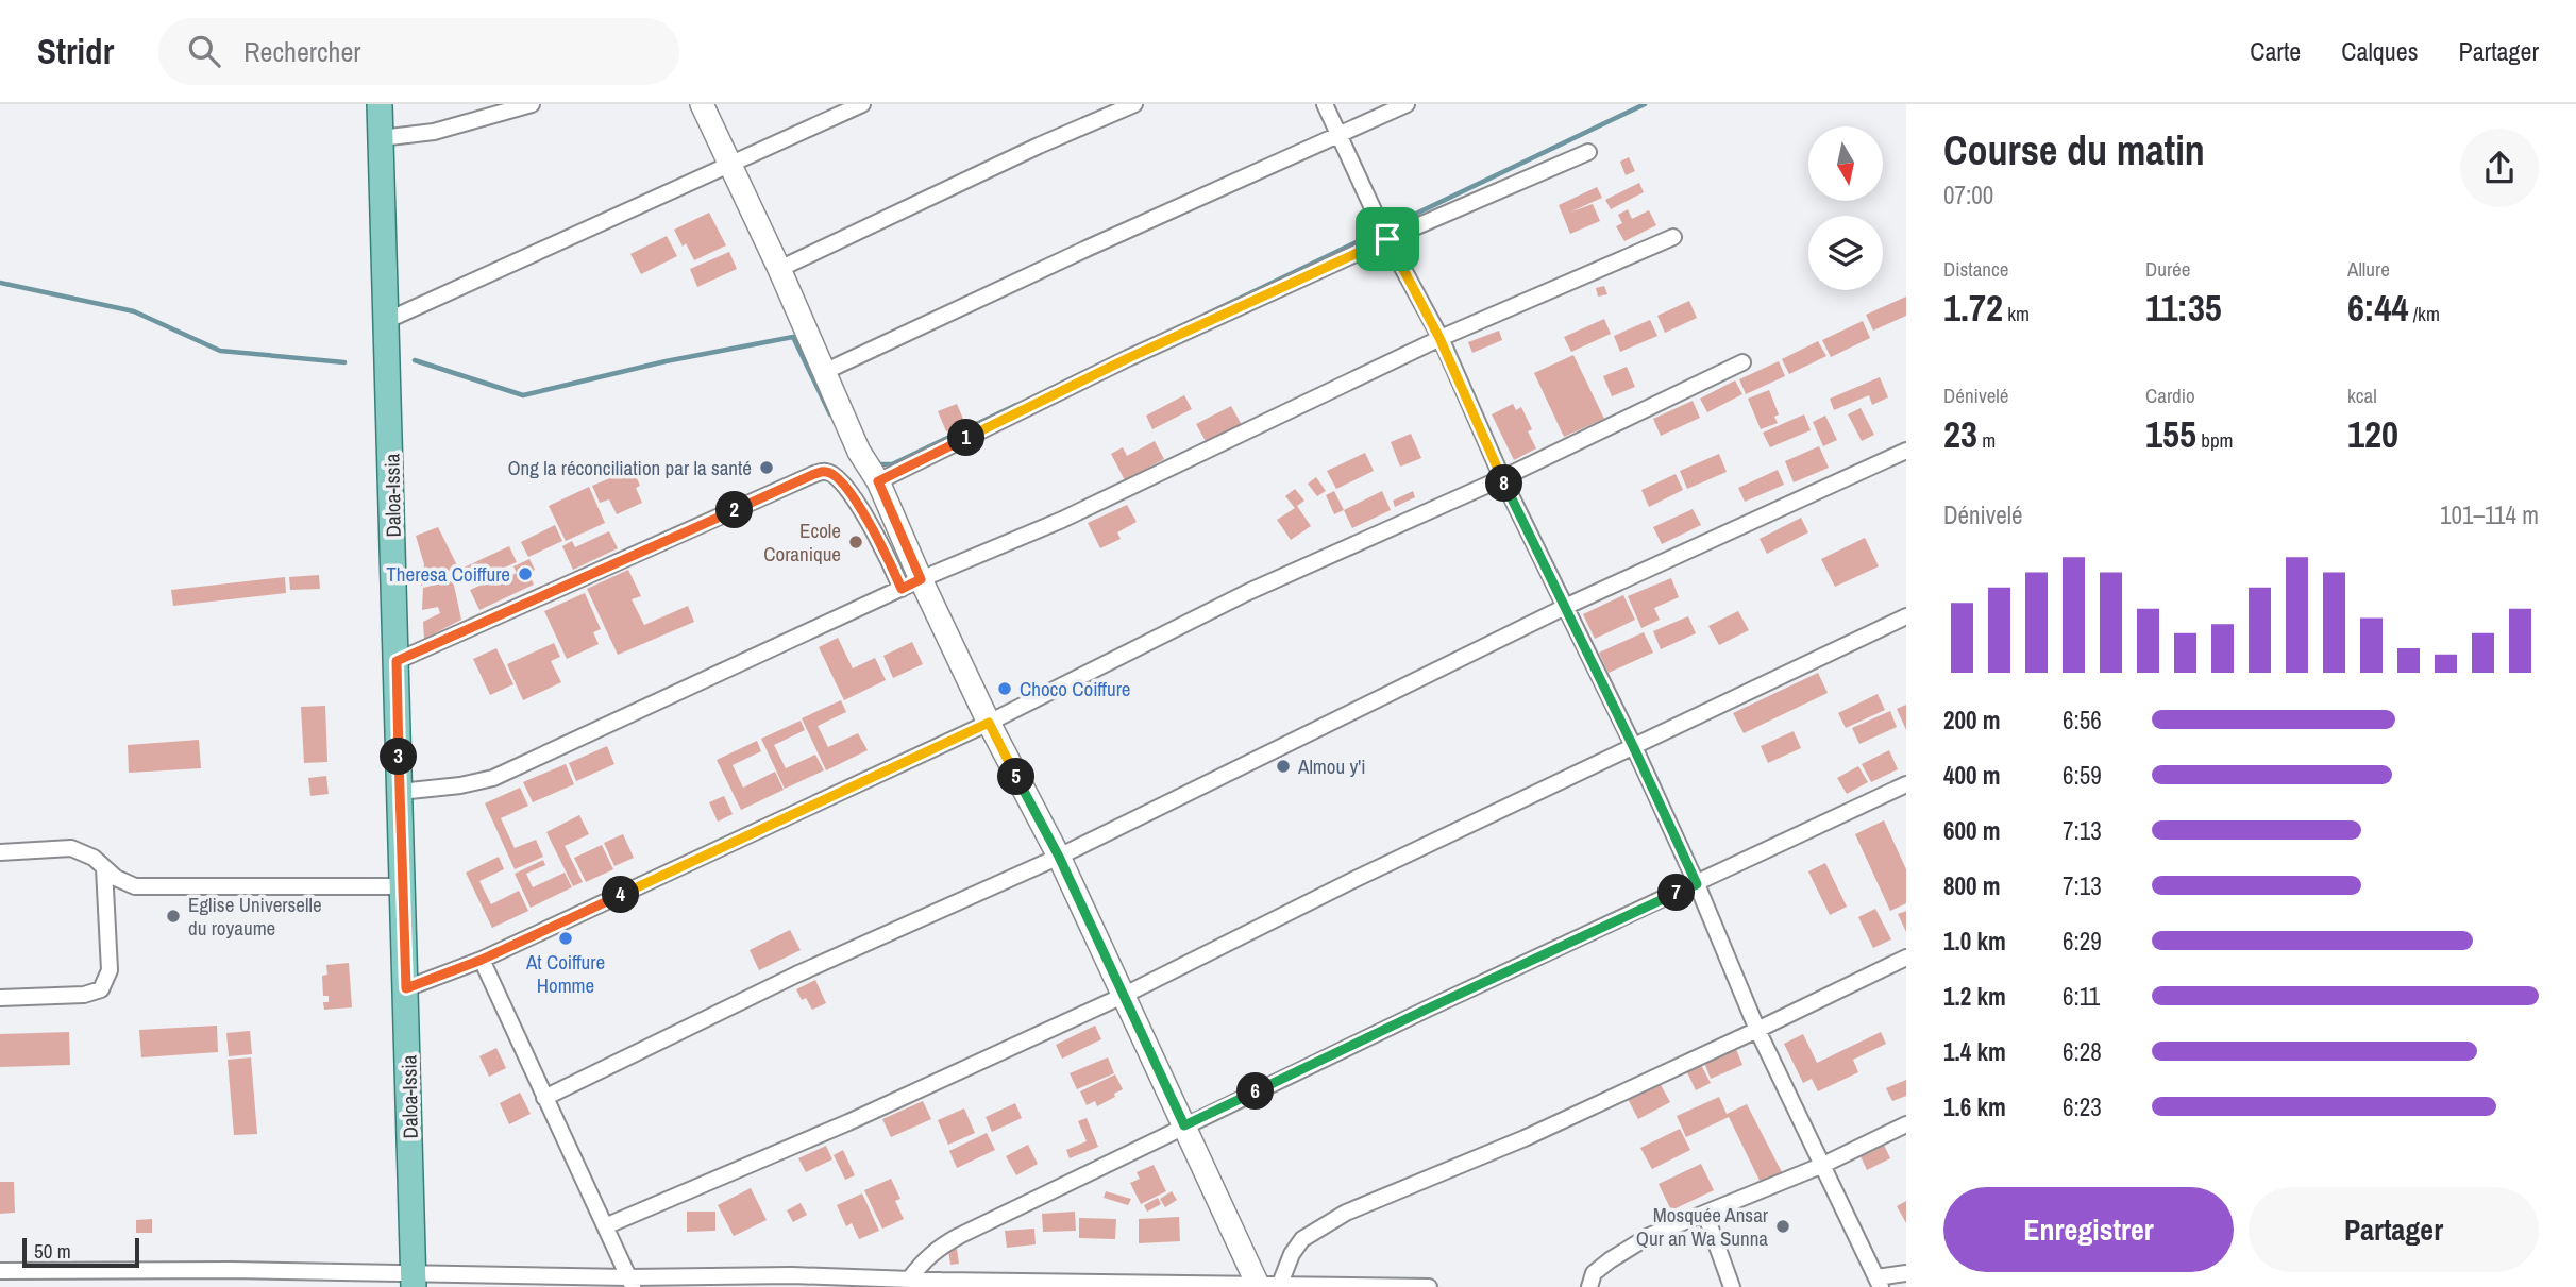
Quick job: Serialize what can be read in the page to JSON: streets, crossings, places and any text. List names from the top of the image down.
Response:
{
  "streets": {
    "main road": ["Daloa-Issia"]
  },
  "places": [
    "Ong la réconciliation par la santé",
    "Ecole Coranique",
    "Theresa Coiffure",
    "Choco Coiffure",
    "Almou y'i",
    "Eglise Universelle du royaume",
    "At Coiffure Homme",
    "Mosquée Ansar Qur an Wa Sunna"
  ],
  "scale_bar": "50 m",
  "north": "bottom",
  "page": {
    "header": "Stridr",
    "search": "Rechercher",
    "nav": ["Carte", "Calques", "Partager"],
    "heading": ["Course du matin", "07:00"],
    "stats": [
      ["Distance", "1.72 km"],
      ["Durée", "11:35"],
      ["Allure", "6:44 /km"],
      ["Dénivelé", "23 m"],
      ["Cardio", "155 bpm"],
      ["kcal", "120"]
    ],
    "pins": [
      "1",
      "8",
      "2",
      "3",
      "5",
      "7",
      "4",
      "6"
    ],
    "chart": ["Dénivelé", "101–114 m"],
    "list": [
      {
        "name": "200 m",
        "note": "6:56"
      },
      {
        "name": "400 m",
        "note": "6:59"
      },
      {
        "name": "600 m",
        "note": "7:13"
      },
      {
        "name": "800 m",
        "note": "7:13"
      },
      {
        "name": "1.0 km",
        "note": "6:29"
      },
      {
        "name": "1.2 km",
        "note": "6:11"
      },
      {
        "name": "1.4 km",
        "note": "6:28"
      },
      {
        "name": "1.6 km",
        "note": "6:23"
      }
    ],
    "buttons": ["Enregistrer", "Partager"],
    "scale": "50 m"
  }
}
